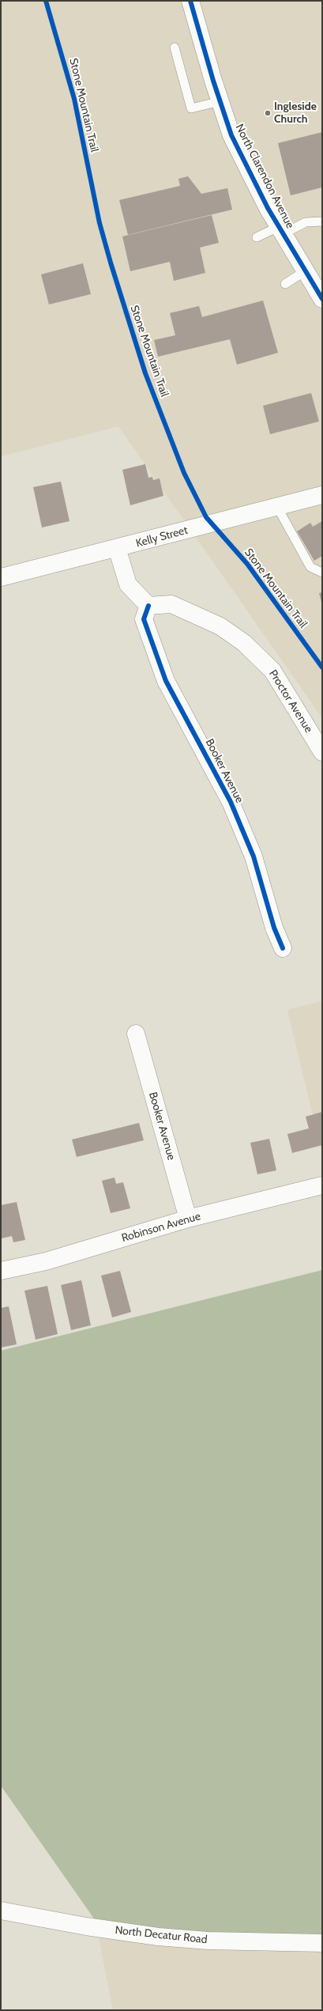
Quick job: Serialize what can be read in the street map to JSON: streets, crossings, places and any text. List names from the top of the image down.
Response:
{
  "streets": {
    "street": [
      "North Clarendon Avenue",
      "Kelly Street",
      "Proctor Avenue",
      "Booker Avenue",
      "Robinson Avenue",
      "North Decatur Road"
    ],
    "cycle path": ["Stone Mountain Trail"]
  },
  "crossings": [
    ["Proctor Avenue", "Booker Avenue"],
    ["Booker Avenue", "Robinson Avenue"]
  ],
  "places": ["Ingleside Church"]
}
